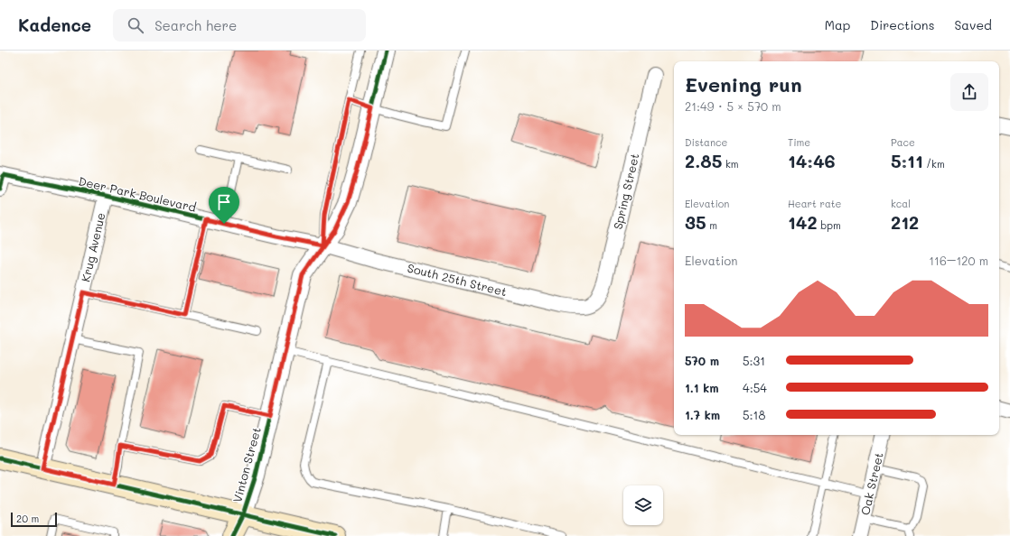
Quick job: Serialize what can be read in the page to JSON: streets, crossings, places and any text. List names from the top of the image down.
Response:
{
  "streets": {
    "main road": ["Vinton Street"],
    "street": [
      "Spring Street",
      "Deer Park Boulevard",
      "Krug Avenue",
      "South 25th Street",
      "Oak Street"
    ]
  },
  "crossings": [
    ["Spring Street", "South 25th Street"],
    ["Deer Park Boulevard", "Krug Avenue"],
    ["Deer Park Boulevard", "South 25th Street"],
    ["Deer Park Boulevard", "Vinton Street"],
    ["South 25th Street", "Vinton Street"]
  ],
  "scale_bar": "20 m",
  "page": {
    "header": "Kadence",
    "search": "Search here",
    "nav": ["Map", "Directions", "Saved"],
    "heading": ["Evening run", "21:49 · 5 × 570 m"],
    "stats": [
      ["Distance", "2.85 km"],
      ["Time", "14:46"],
      ["Pace", "5:11 /km"],
      ["Elevation", "35 m"],
      ["Heart rate", "142 bpm"],
      ["kcal", "212"]
    ],
    "chart": ["Elevation", "116–120 m"],
    "list": [
      {
        "name": "570 m",
        "note": "5:31"
      },
      {
        "name": "1.1 km",
        "note": "4:54"
      },
      {
        "name": "1.7 km",
        "note": "5:18"
      }
    ],
    "scale": "20 m"
  }
}
